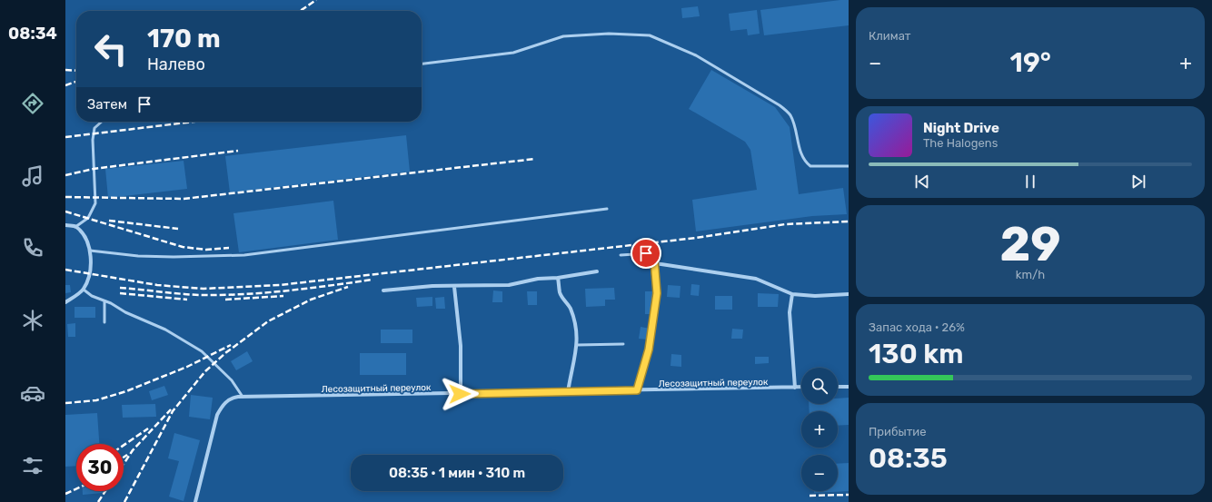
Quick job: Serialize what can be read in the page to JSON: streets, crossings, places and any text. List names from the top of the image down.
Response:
{
  "streets": {
    "street": ["Лесозащитный переулок"]
  },
  "page": {
    "tabs": "08:34",
    "tile": [
      "Климат",
      ["29", "km/h"],
      ["Запас хода · 26%", "130 km"],
      ["Прибытие", "08:35"]
    ],
    "turn": ["170 m", "Налево"],
    "heat": ["−", "19°", "+"],
    "then": "Затем",
    "song": ["Night Drive", "The Halogens"],
    "map_buttons": ["+", "−"],
    "limit": "30",
    "trip": "08:35 · 1 мин · 310 m"
  }
}
